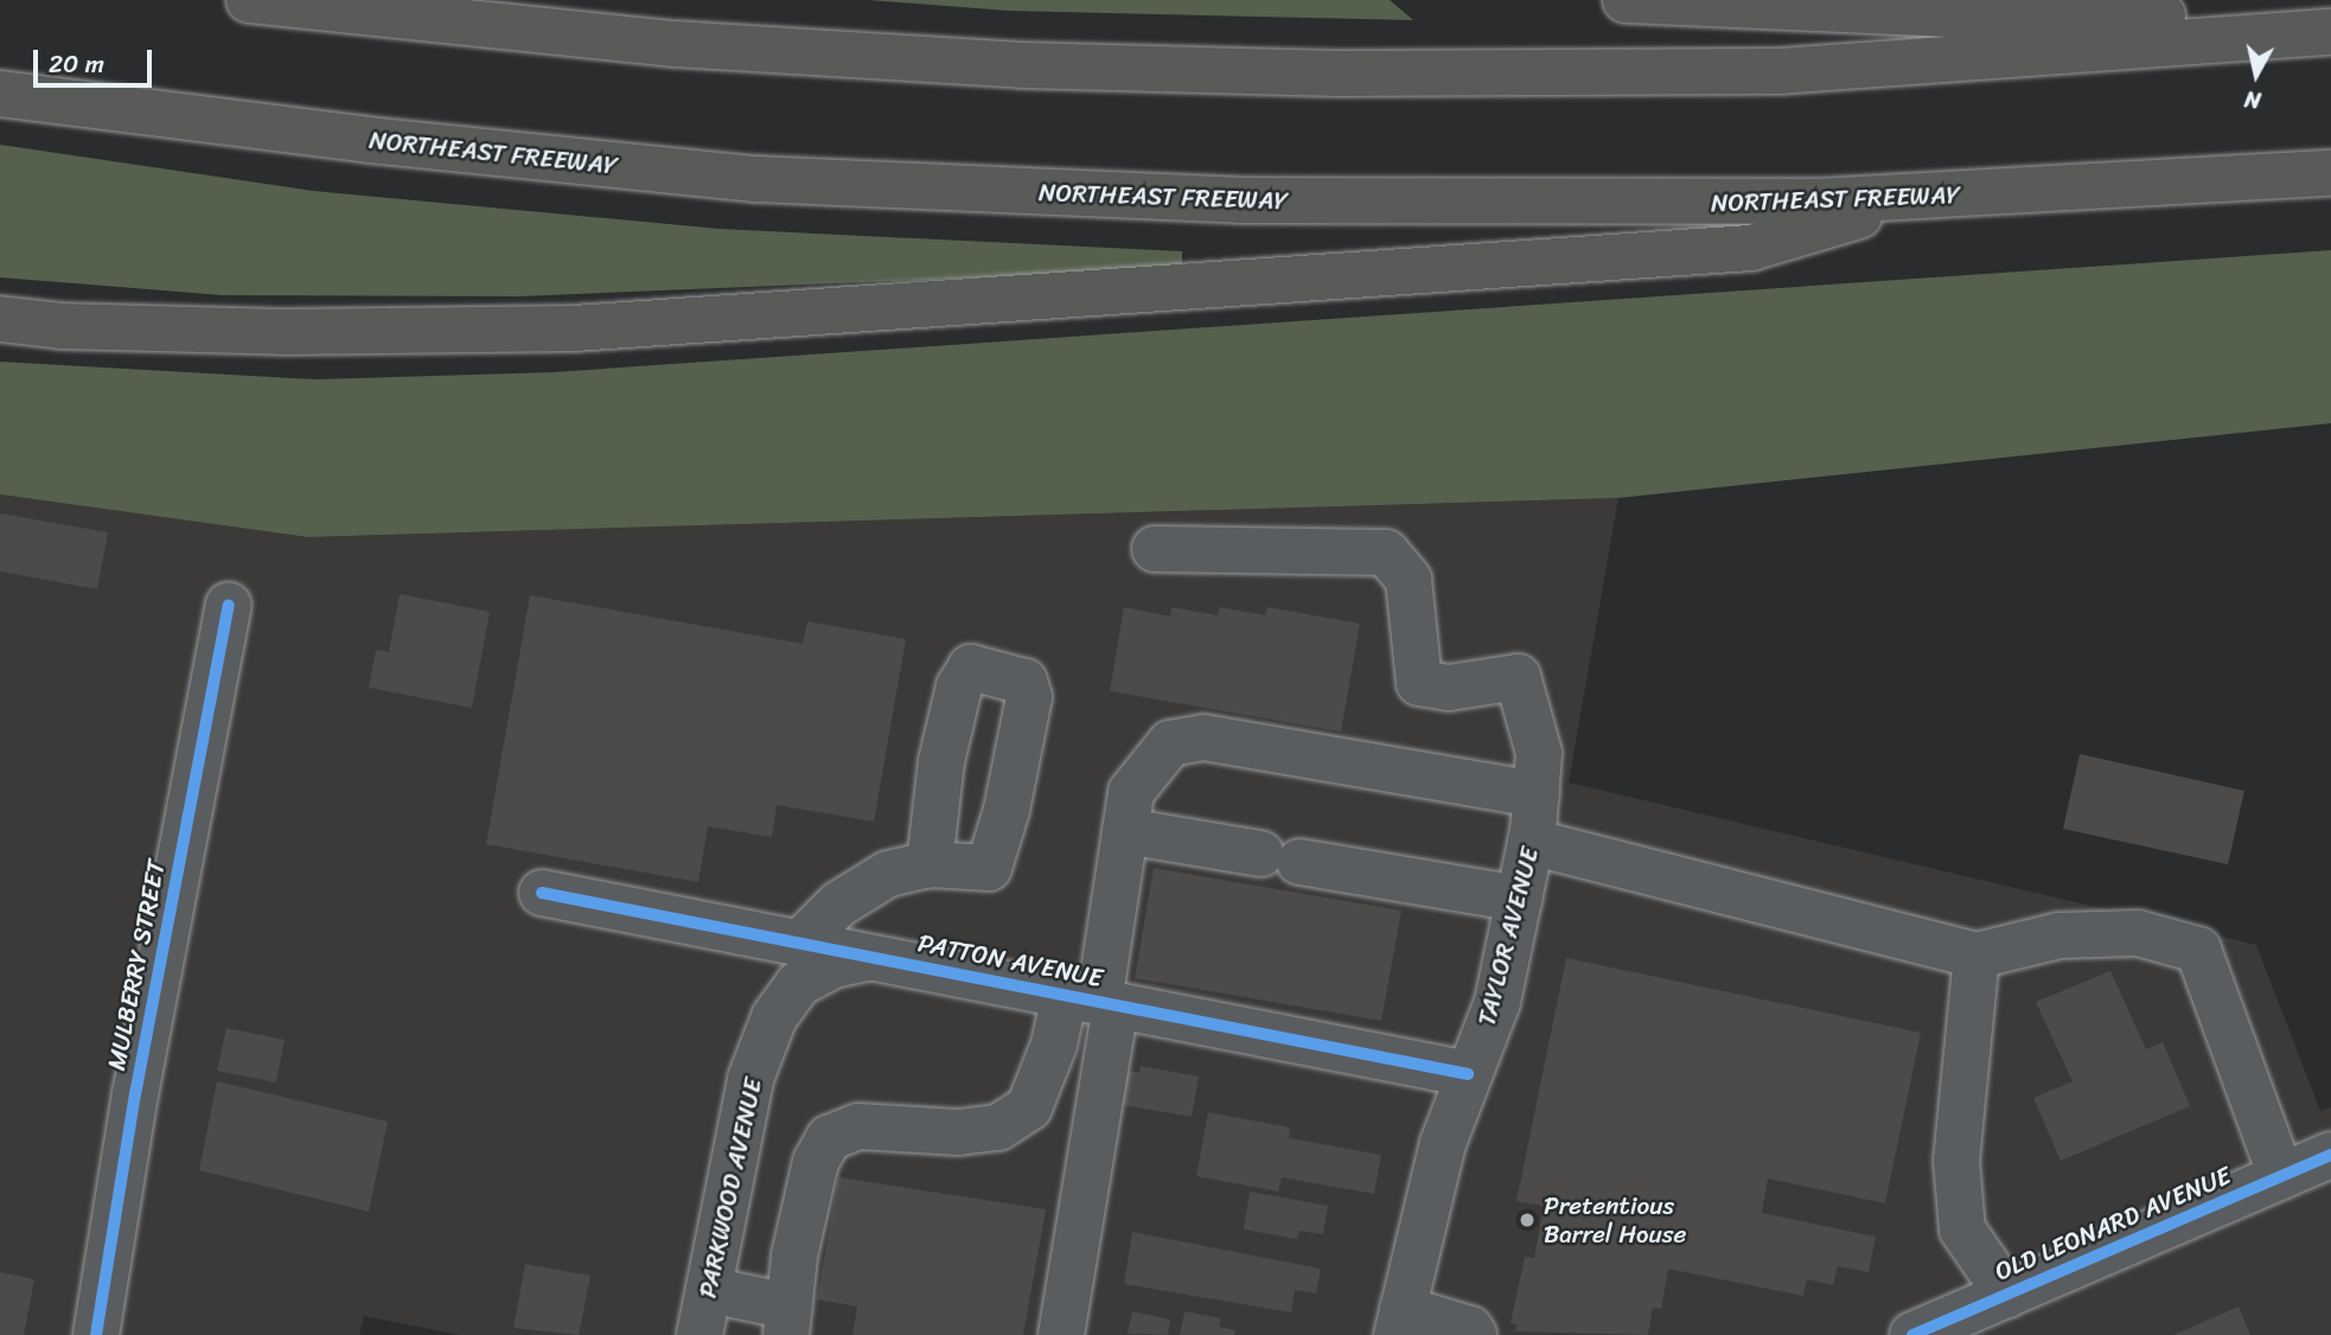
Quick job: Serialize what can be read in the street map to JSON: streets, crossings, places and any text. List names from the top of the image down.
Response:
{
  "streets": {
    "highway": ["NORTHEAST FREEWAY"],
    "street": [
      "TAYLOR AVENUE",
      "PATTON AVENUE",
      "MULBERRY STREET",
      "PARKWOOD AVENUE",
      "OLD LEONARD AVENUE"
    ]
  },
  "crossings": [
    ["TAYLOR AVENUE", "PATTON AVENUE"],
    ["PATTON AVENUE", "PARKWOOD AVENUE"]
  ],
  "places": ["Pretentious Barrel House"],
  "scale_bar": "20 m",
  "north": "bottom"
}
